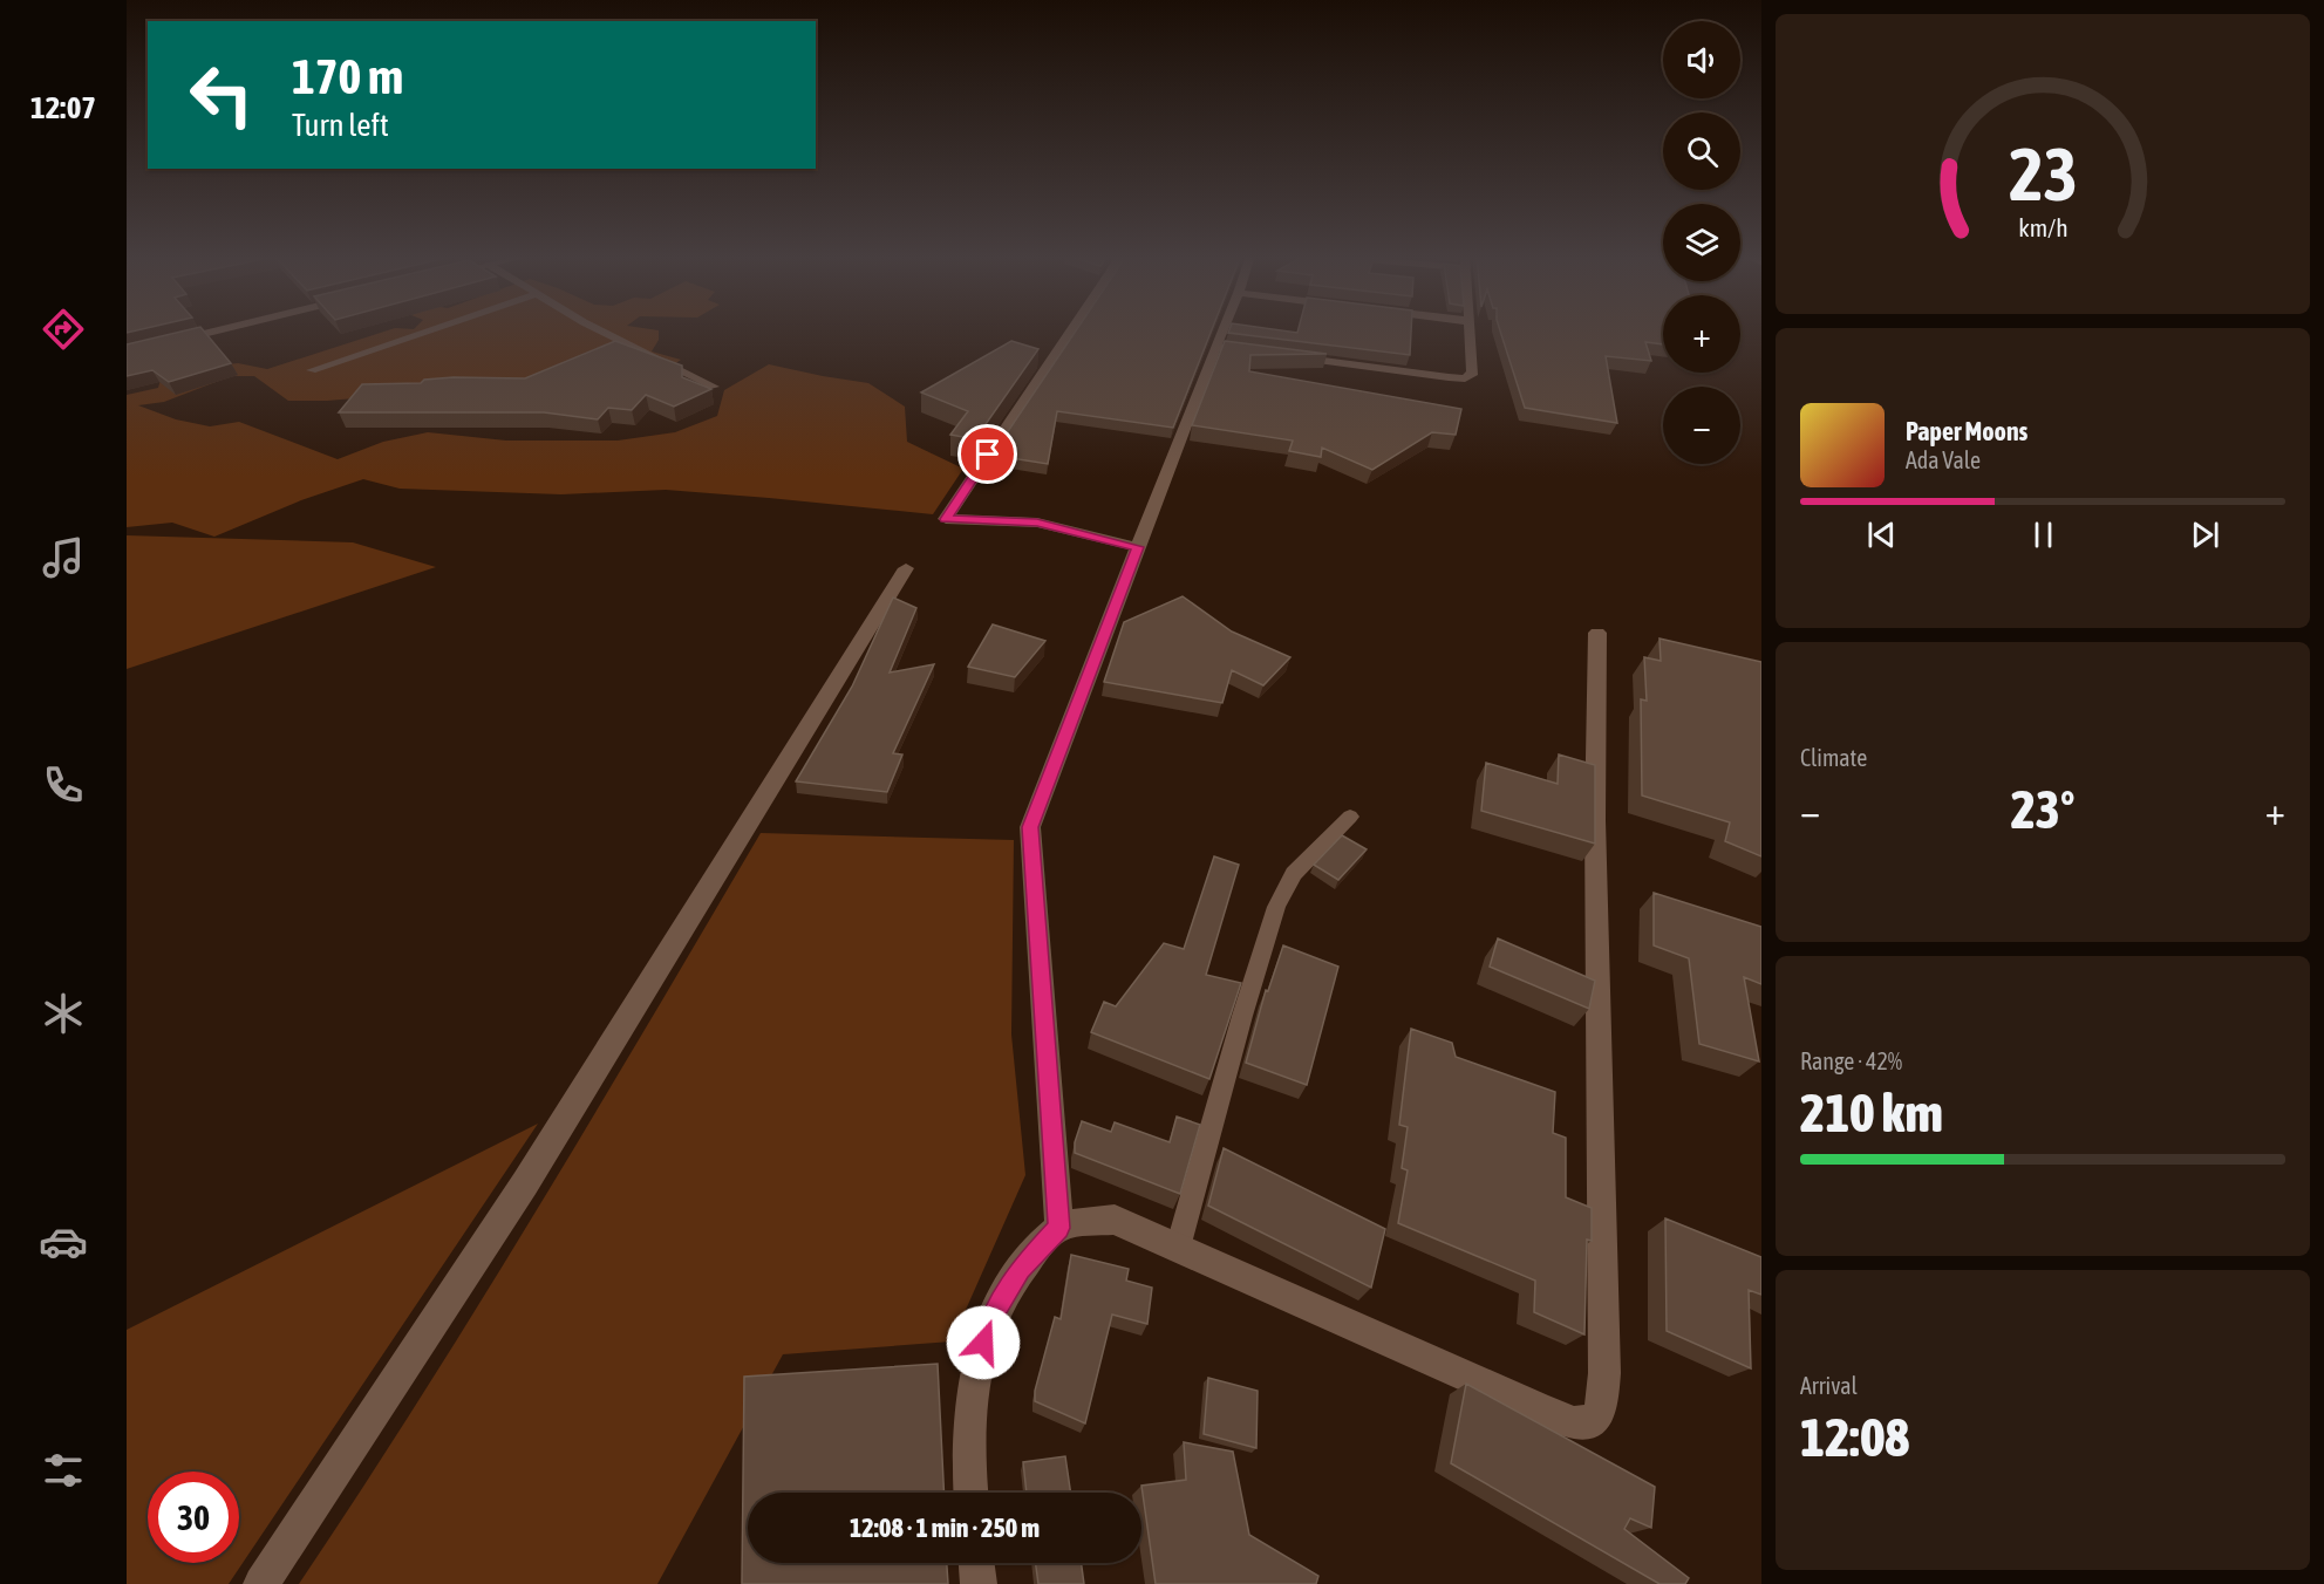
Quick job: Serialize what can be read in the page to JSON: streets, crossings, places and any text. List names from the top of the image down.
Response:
{
  "page": {
    "tabs": "12:07",
    "map_buttons": ["+", "−"],
    "turn": ["170 m", "Turn left"],
    "song": ["Paper Moons", "Ada Vale"],
    "tile": [
      "Climate",
      ["Range · 42%", "210 km"],
      ["Arrival", "12:08"]
    ],
    "heat": ["−", "23°", "+"],
    "limit": "30",
    "trip": "12:08 · 1 min · 250 m",
    "gauge": ["23", "km/h"]
  }
}
